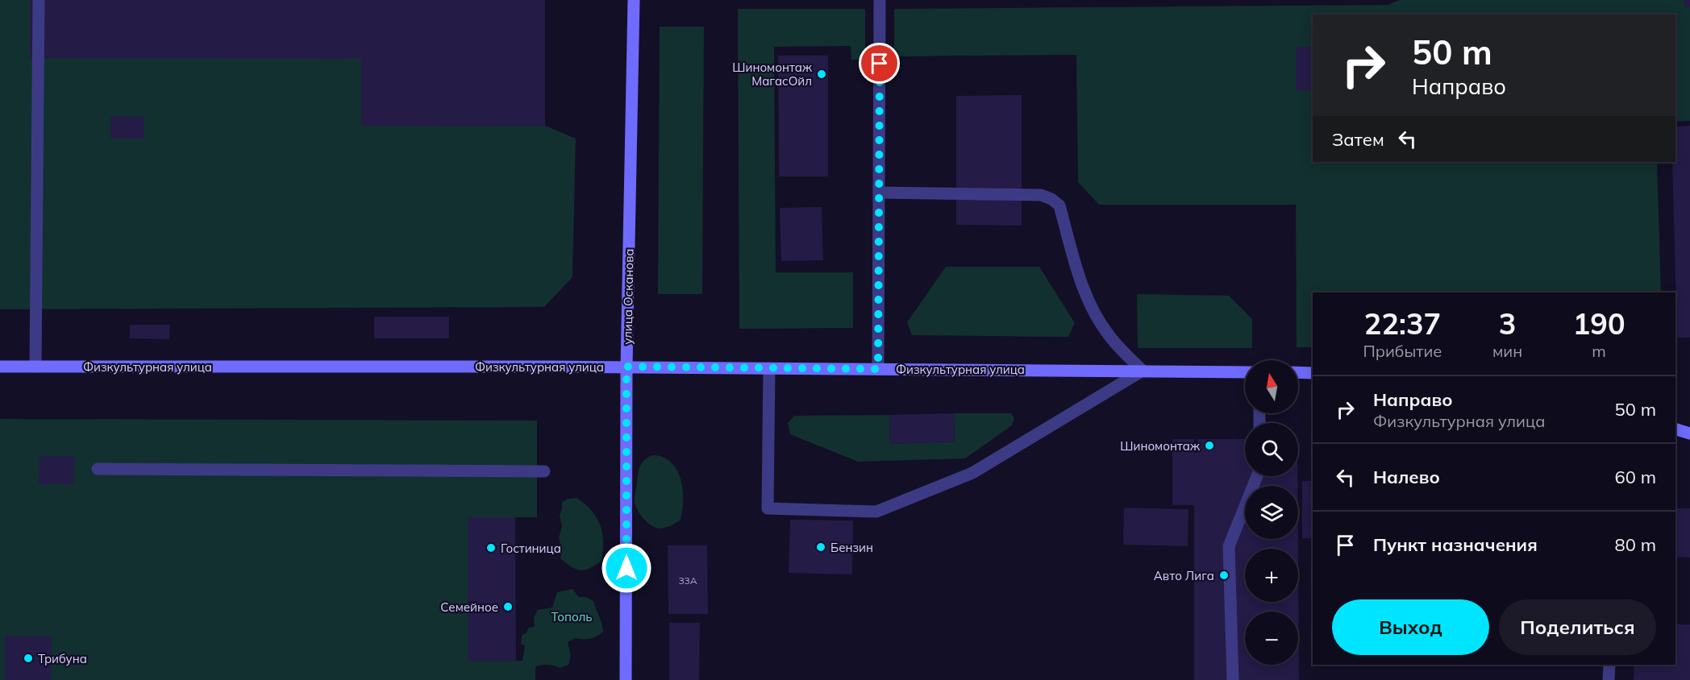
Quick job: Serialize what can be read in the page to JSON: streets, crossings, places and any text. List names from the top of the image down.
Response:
{
  "streets": {
    "main road": ["улица Осканова", "Физкультурная улица"]
  },
  "crossings": [
    ["улица Осканова", "Физкультурная улица"]
  ],
  "parks": ["Тополь"],
  "places": [
    "Шиномонтаж МагасОйл",
    "Шиномонтаж",
    "Бензин",
    "Гостиница",
    "Авто Лига",
    "Семейное",
    "Трибуна"
  ],
  "house_numbers": ["33А"],
  "north": "top",
  "page": {
    "turn": ["50 m", "Направо"],
    "then": "Затем",
    "eta": [
      "22:37",
      "Прибытие",
      "3",
      "мин",
      "190",
      "m"
    ],
    "map_buttons": ["+", "−"],
    "list": [
      {
        "name": "Направо",
        "note": "Физкультурная улица",
        "value": "50 m"
      },
      {
        "name": "Налево",
        "value": "60 m"
      },
      {
        "name": "Пункт назначения",
        "value": "80 m"
      }
    ],
    "buttons": ["Выход", "Поделиться"]
  }
}
